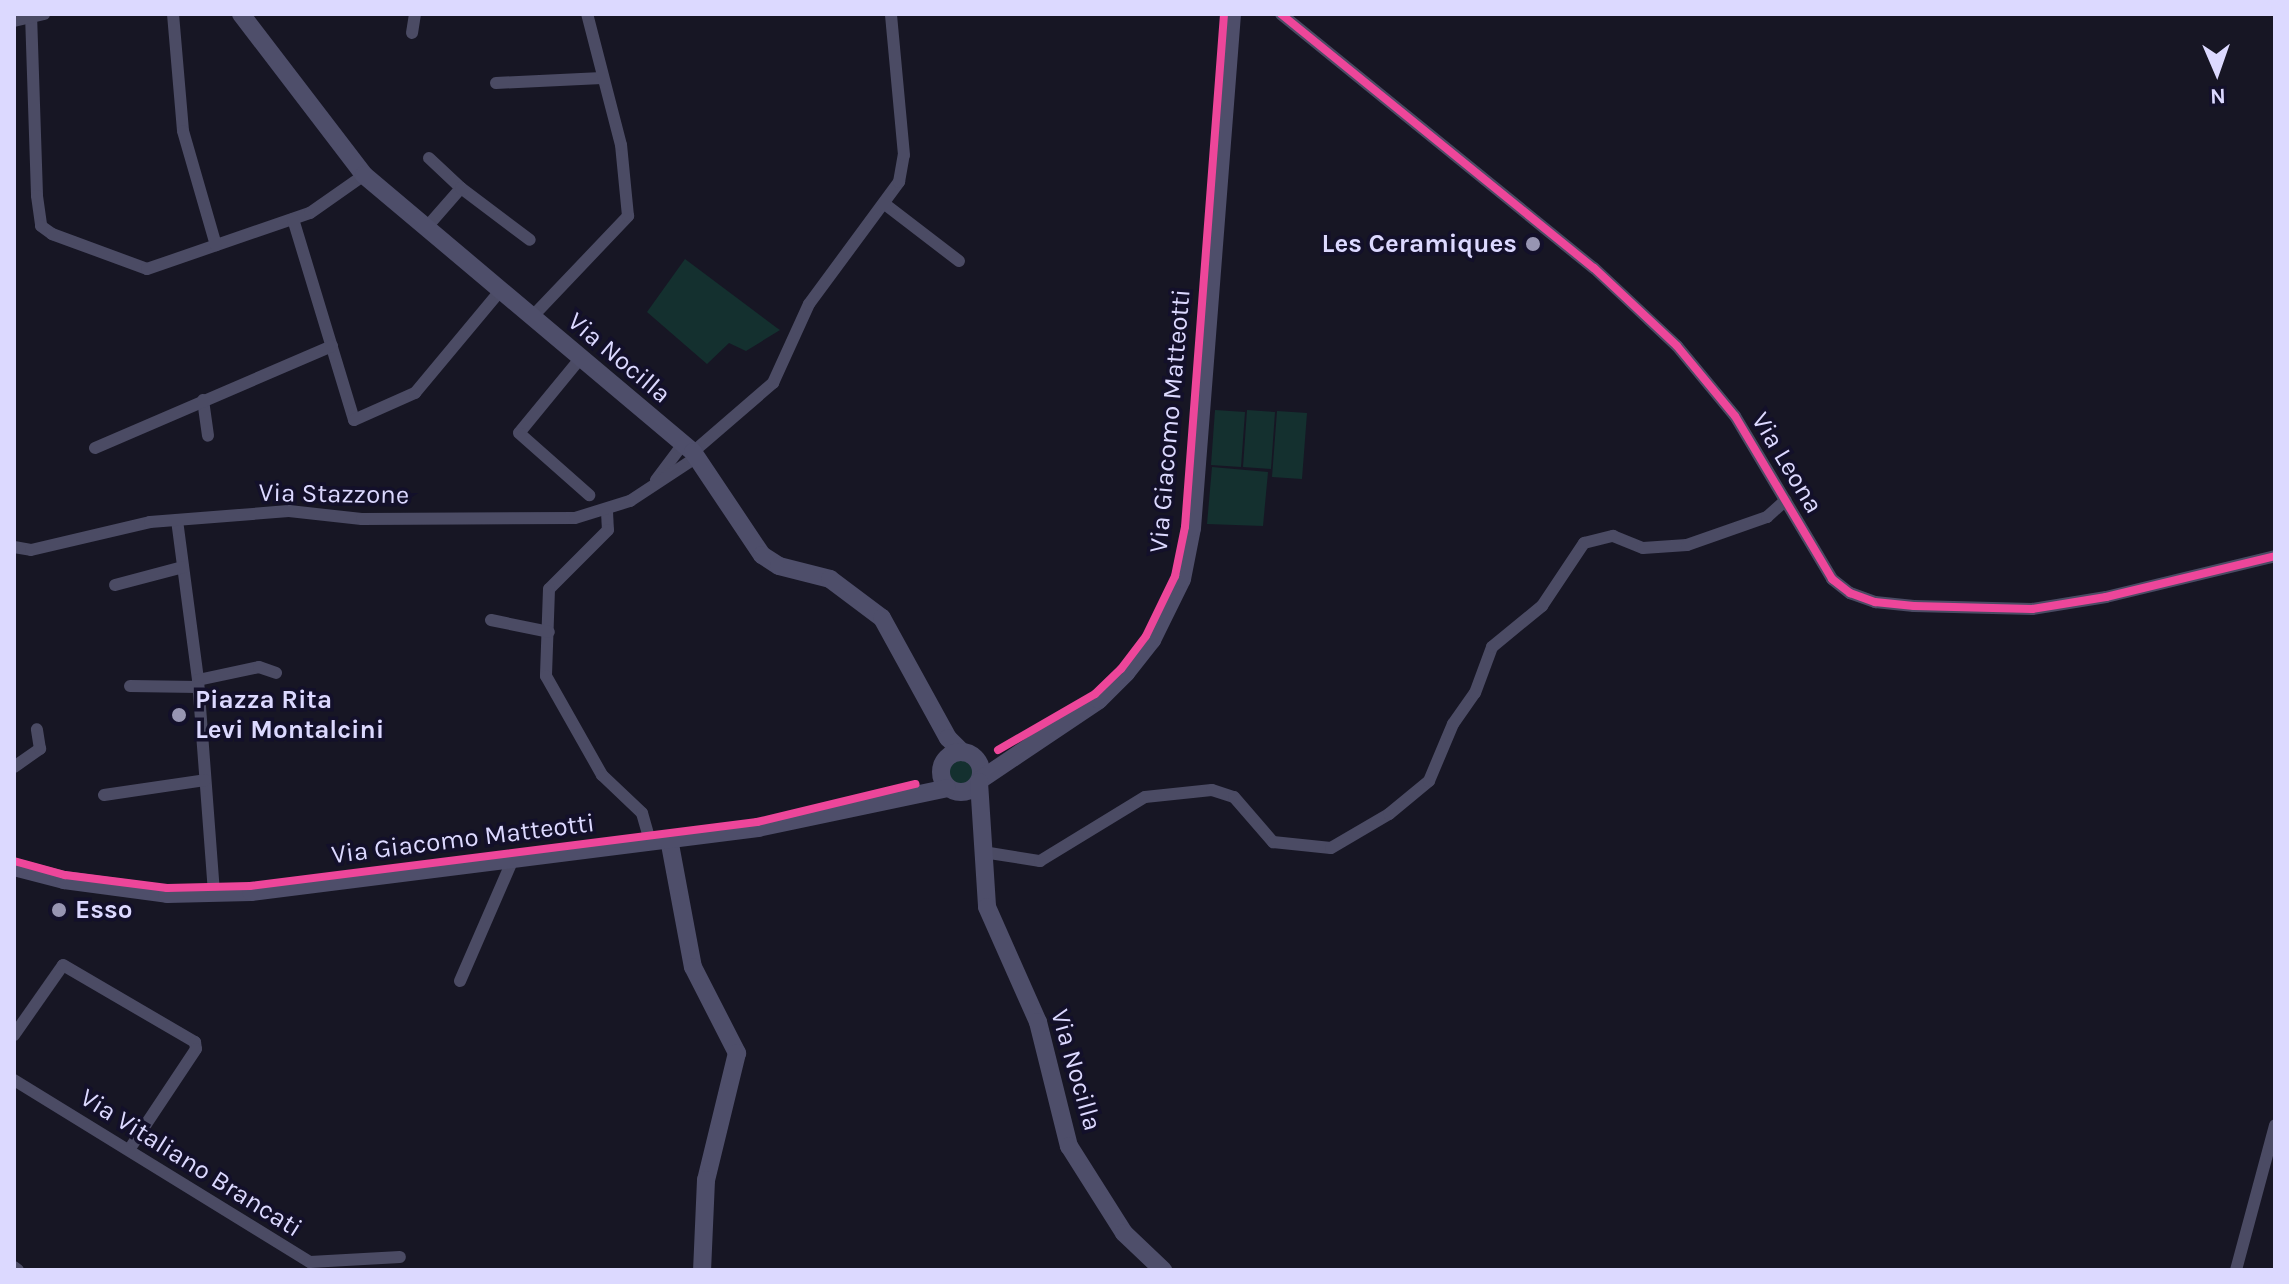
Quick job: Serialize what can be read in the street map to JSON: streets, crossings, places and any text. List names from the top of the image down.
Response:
{
  "streets": {
    "street": [
      "Via Nocilla",
      "Via Giacomo Matteotti",
      "Via Leona",
      "Via Stazzone",
      "Via Vitaliano Brancati"
    ]
  },
  "crossings": [
    ["Via Nocilla", "Via Giacomo Matteotti"],
    ["Via Nocilla", "Via Stazzone"]
  ],
  "places": ["Les Ceramiques", "Piazza Rita Levi Montalcini", "Esso"],
  "north": "bottom"
}
